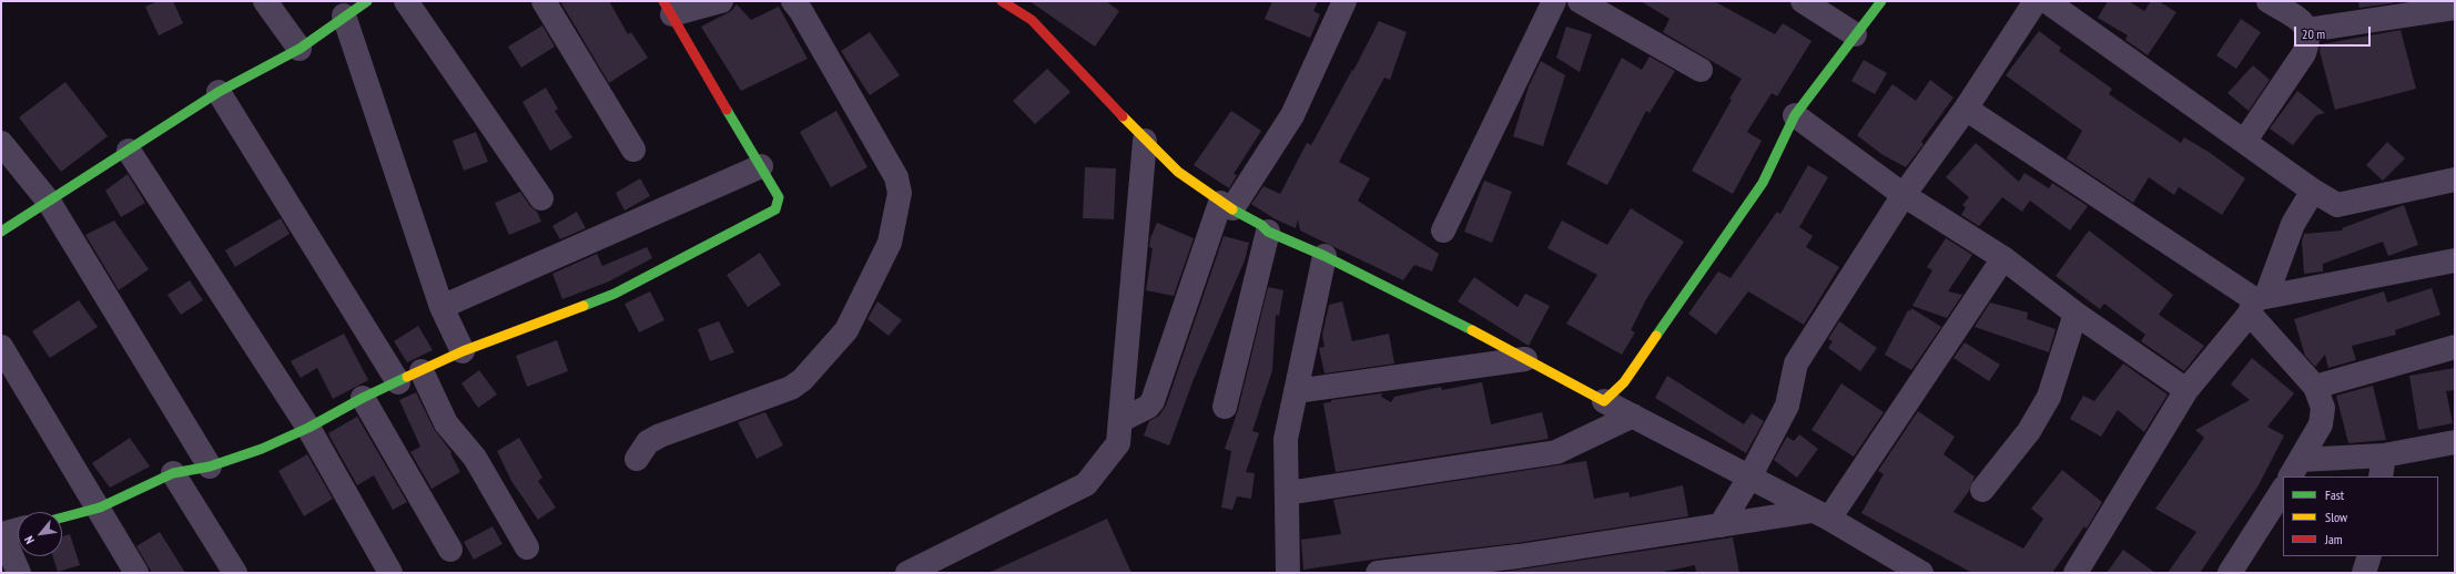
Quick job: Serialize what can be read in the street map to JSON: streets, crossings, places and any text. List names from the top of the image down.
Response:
{
  "legend": ["Fast", "Slow", "Jam"],
  "scale_bar": "20 m",
  "north": "bottom left"
}
